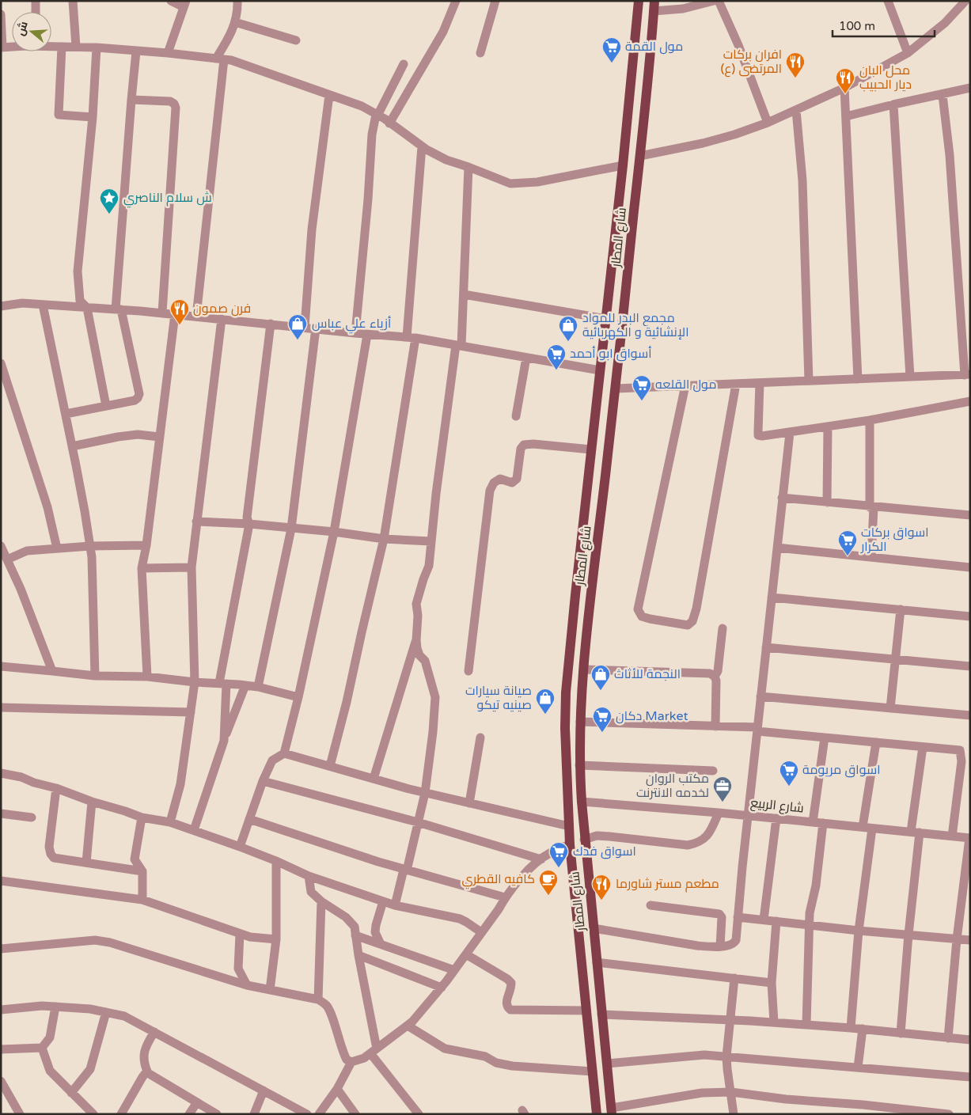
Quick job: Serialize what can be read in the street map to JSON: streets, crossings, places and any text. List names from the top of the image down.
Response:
{
  "streets": {
    "main road": ["شارع المطار"],
    "street": ["شارع الربيع"]
  },
  "crossings": [
    ["شارع المطار", "شارع الربيع"]
  ],
  "places": {
    "supermarket": [
      "مول القمة",
      "أسواق ابو أحمد",
      "مول القلعه",
      "اسواق بركات الكرار",
      "دكان Market",
      "اسواق مريومة",
      "اسواق فدك"
    ],
    "restaurant": [
      "افران بركات المرتضى (ع)",
      "محل البان ديار الحبيب",
      "فرن صمون",
      "مطعم مستر شاورما"
    ],
    "place": ["ش سلام الناصري"],
    "shop": [
      "أزياء علي عباس",
      "مجمع البدر للمواد الإنشائية و الكهربائية",
      "النجمة للأثاث",
      "صيانة سيارات صينيه تيكو"
    ],
    "office": ["مكتب الروان لخدمه الانترنت"],
    "cafe": ["كافيه القطري"]
  },
  "scale_bar": "100 m",
  "north": "left"
}
